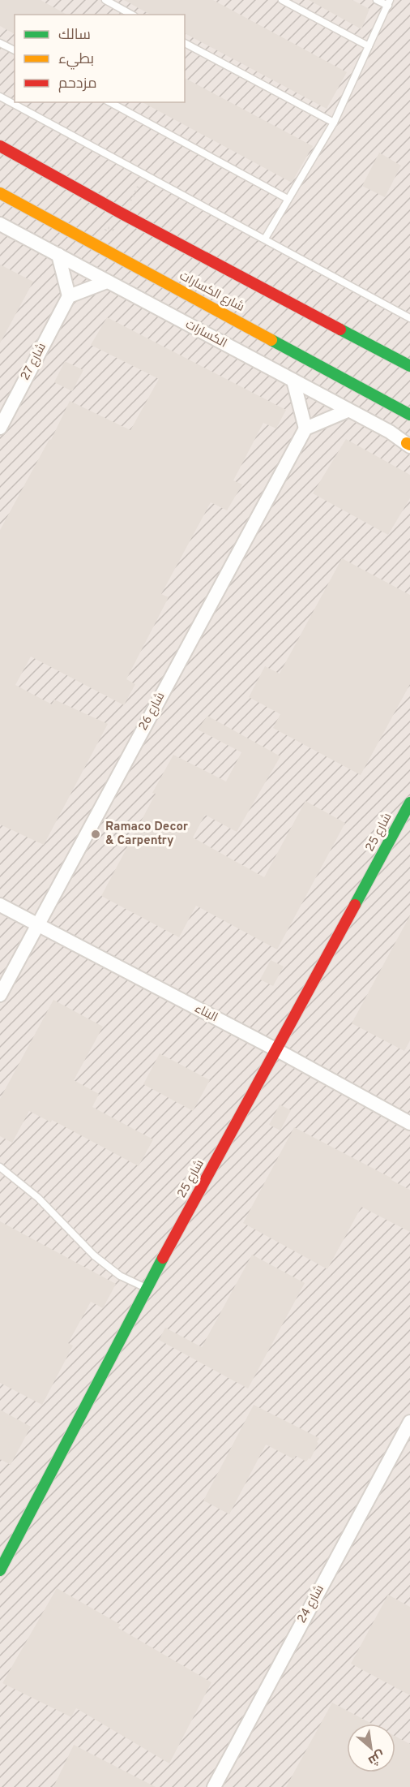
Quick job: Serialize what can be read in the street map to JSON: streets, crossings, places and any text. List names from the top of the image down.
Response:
{
  "streets": {
    "street": [
      "شارع الكسارات",
      "الكسارات",
      "شارع 27",
      "شارع 26",
      "شارع 25",
      "البناء",
      "شارع 24"
    ]
  },
  "crossings": [
    ["شارع 26", "البناء"],
    ["شارع 25", "البناء"]
  ],
  "places": ["Ramaco Decor & Carpentry"],
  "legend": ["سالك", "بطيء", "مزدحم"],
  "north": "bottom right"
}
